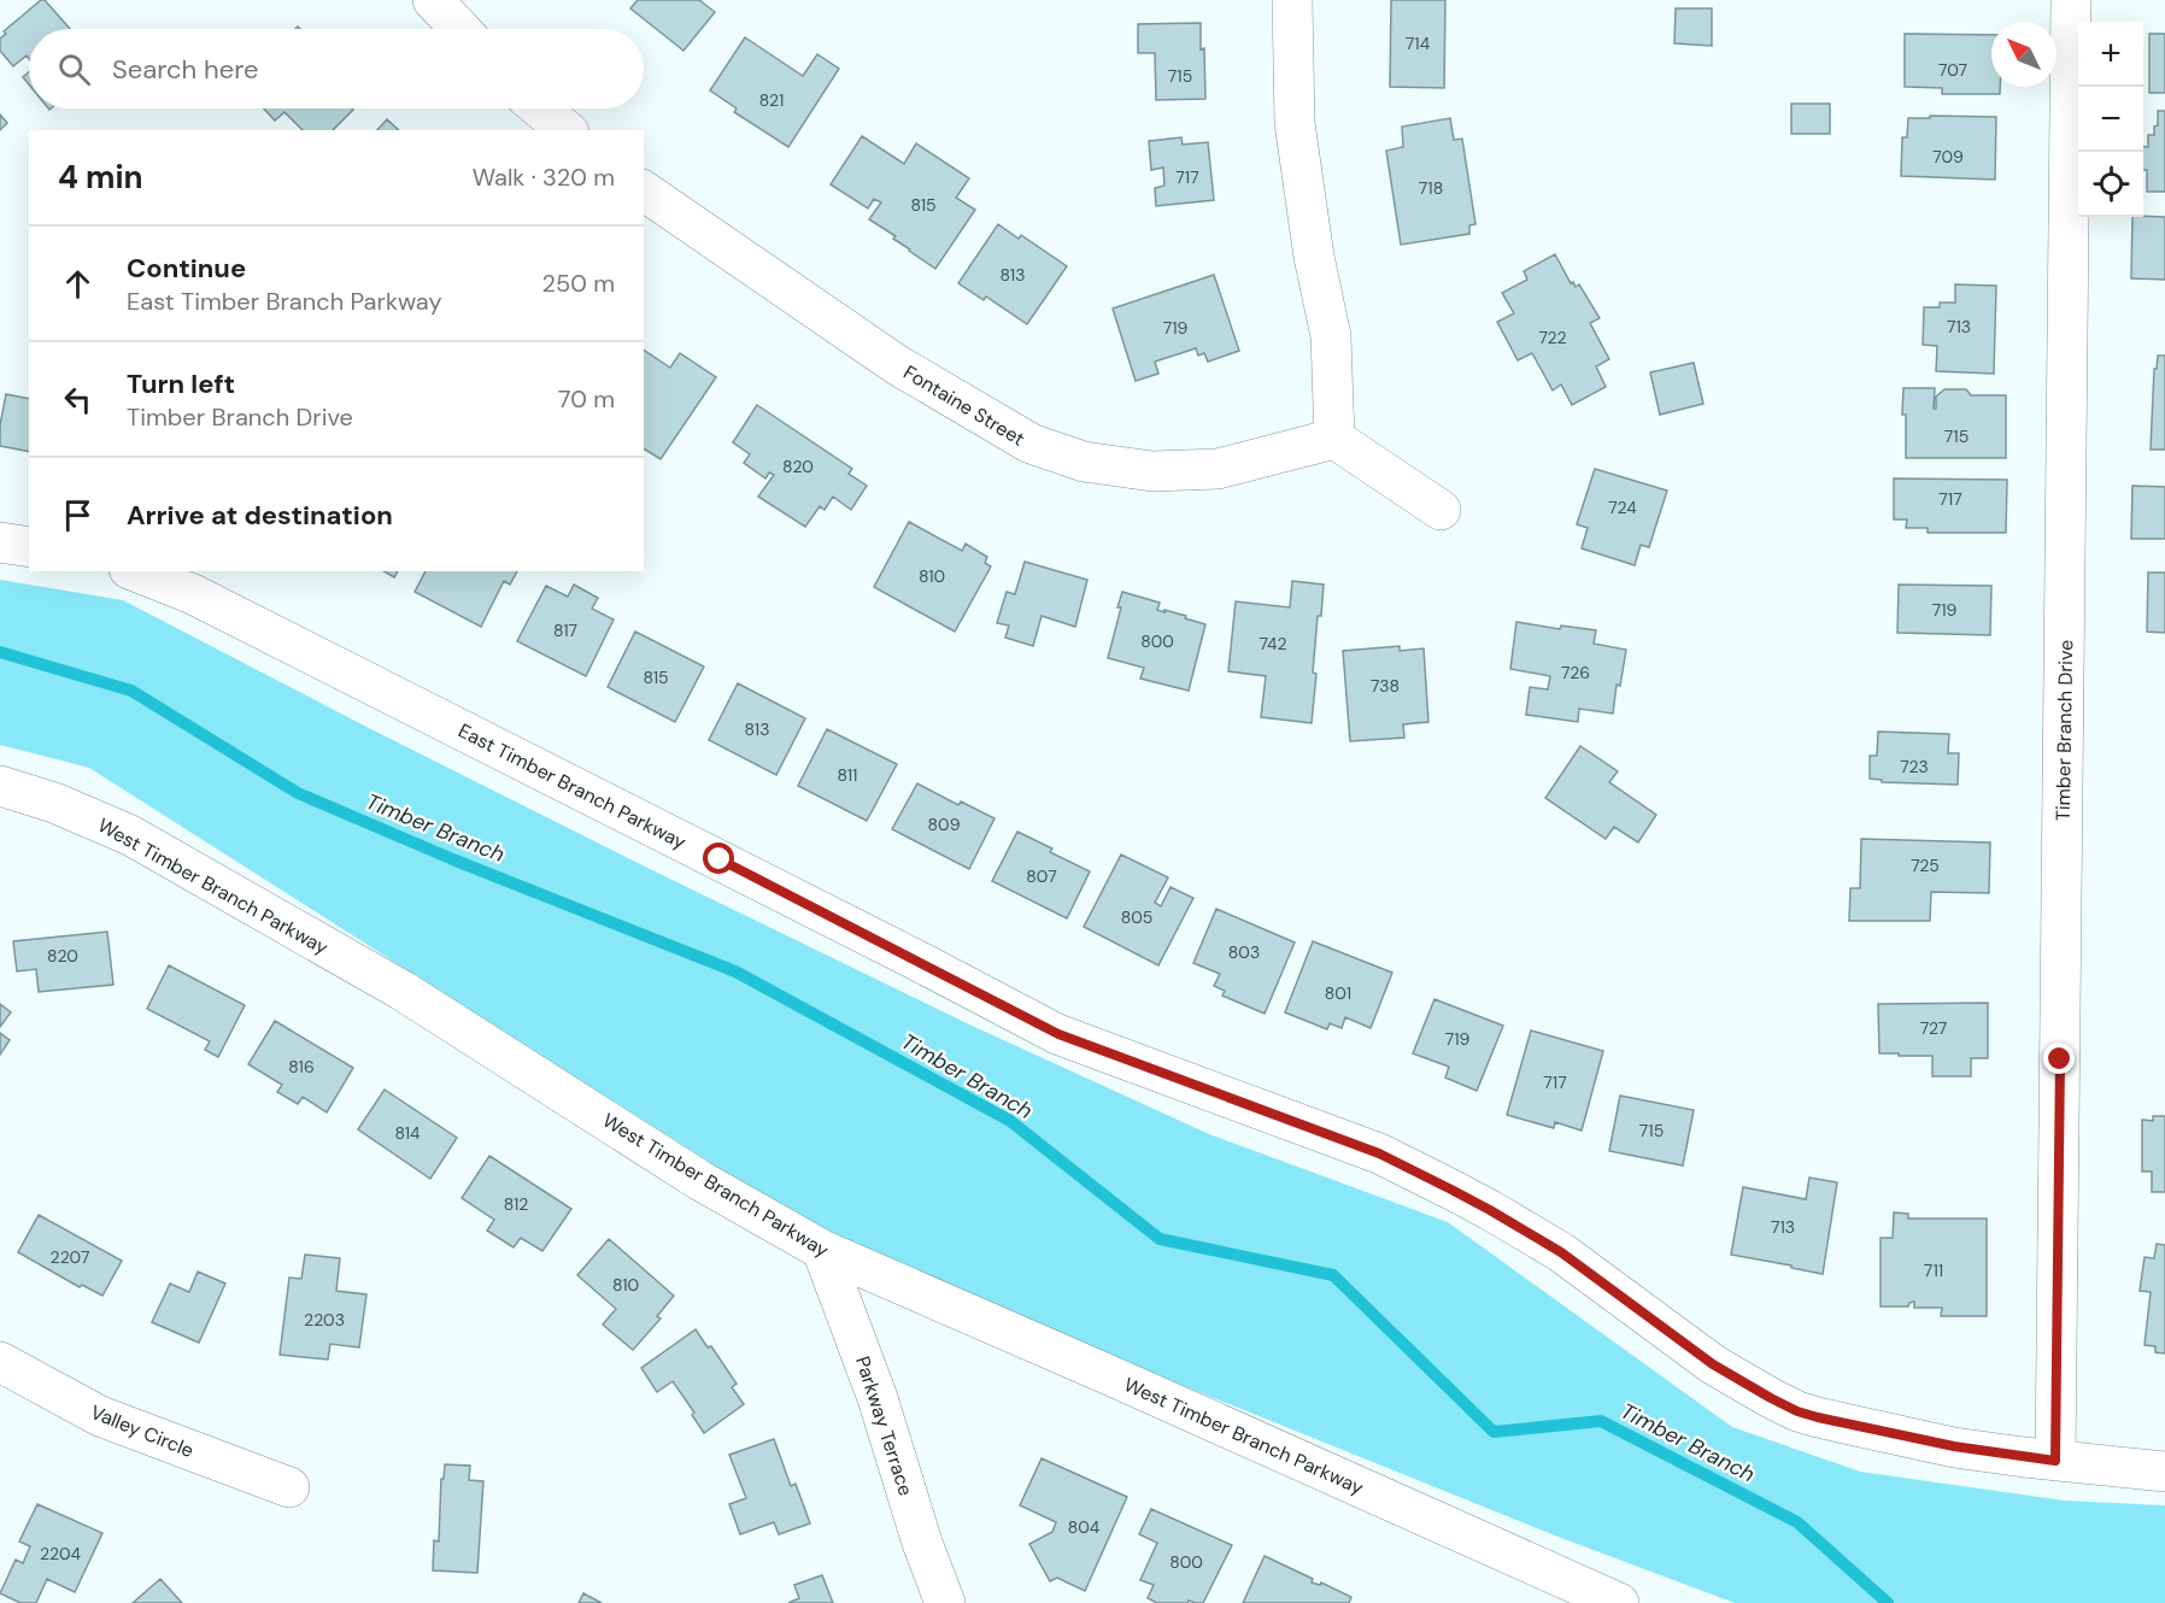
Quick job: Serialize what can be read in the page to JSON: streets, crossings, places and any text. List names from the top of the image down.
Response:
{
  "streets": {
    "street": [
      "Fontaine Street",
      "Timber Branch Drive",
      "East Timber Branch Parkway",
      "West Timber Branch Parkway",
      "Parkway Terrace",
      "Valley Circle"
    ]
  },
  "crossings": [
    ["Timber Branch Drive", "East Timber Branch Parkway"],
    ["West Timber Branch Parkway", "Parkway Terrace"]
  ],
  "water": ["Timber Branch"],
  "house_numbers": [
    "714",
    "707",
    "715",
    "821",
    "709",
    "717",
    "718",
    "815",
    "813",
    "713",
    "719",
    "722",
    "715",
    "820",
    "717",
    "724",
    "810",
    "719",
    "817",
    "800",
    "742",
    "726",
    "815",
    "738",
    "813",
    "723",
    "811",
    "809",
    "725",
    "807",
    "805",
    "803",
    "820",
    "801",
    "727",
    "719",
    "816",
    "717",
    "715",
    "814",
    "812",
    "713",
    "2207",
    "711",
    "810",
    "2203",
    "804",
    "2204",
    "800"
  ],
  "north": "top left",
  "page": {
    "map_buttons": ["+", "−"],
    "search": "Search here",
    "heading": ["4 min", "Walk · 320 m"],
    "list": [
      ["Continue", "East Timber Branch Parkway", "250 m"],
      ["Turn left", "Timber Branch Drive", "70 m"],
      "Arrive at destination"
    ]
  }
}
